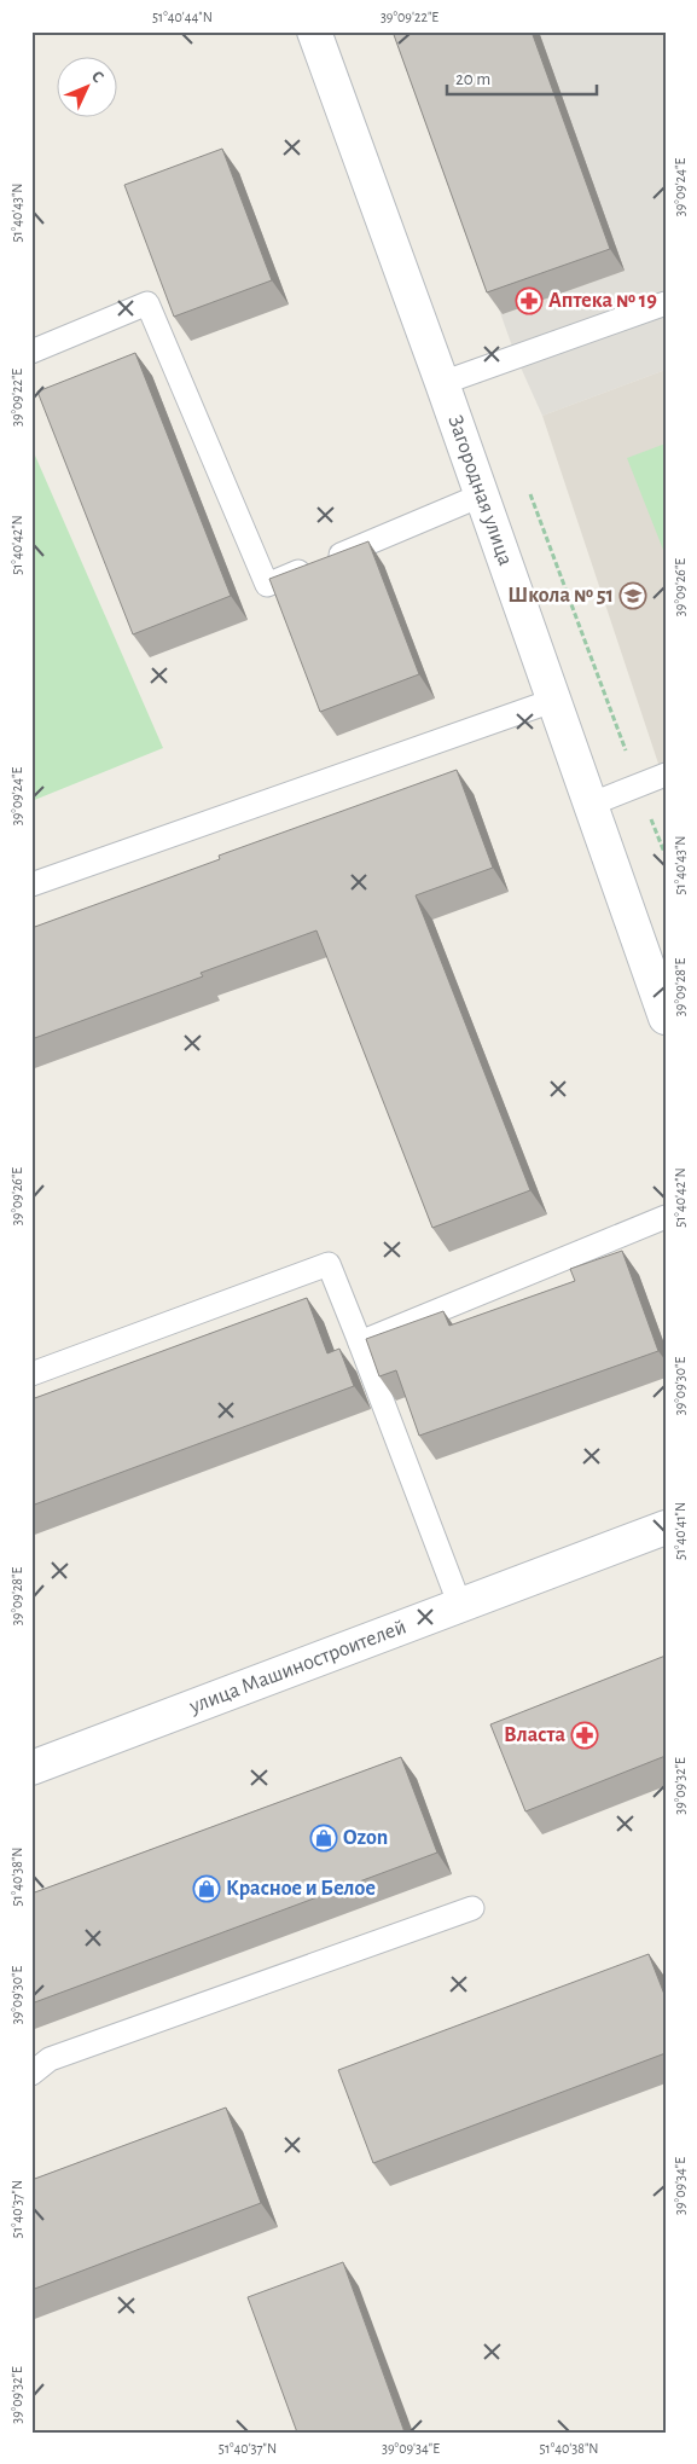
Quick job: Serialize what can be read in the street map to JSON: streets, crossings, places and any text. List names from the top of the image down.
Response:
{
  "streets": {
    "street": ["Загородная улица", "улица Машиностроителей"]
  },
  "places": {
    "pharmacy": ["Аптека № 19", "Власта"],
    "school or university": ["Школа № 51"],
    "shop": ["Ozon", "Красное и Белое"]
  },
  "scale_bar": "20 m",
  "north": "top right",
  "coordinates": [
    "51°40'44\"N",
    "39°09'22\"E",
    "39°09'24\"E",
    "51°40'43\"N",
    "51°40'42\"N",
    "39°09'26\"E",
    "39°09'28\"E",
    "39°09'30\"E",
    "51°40'41\"N",
    "39°09'32\"E",
    "51°40'38\"N",
    "39°09'34\"E",
    "51°40'37\"N"
  ]
}
